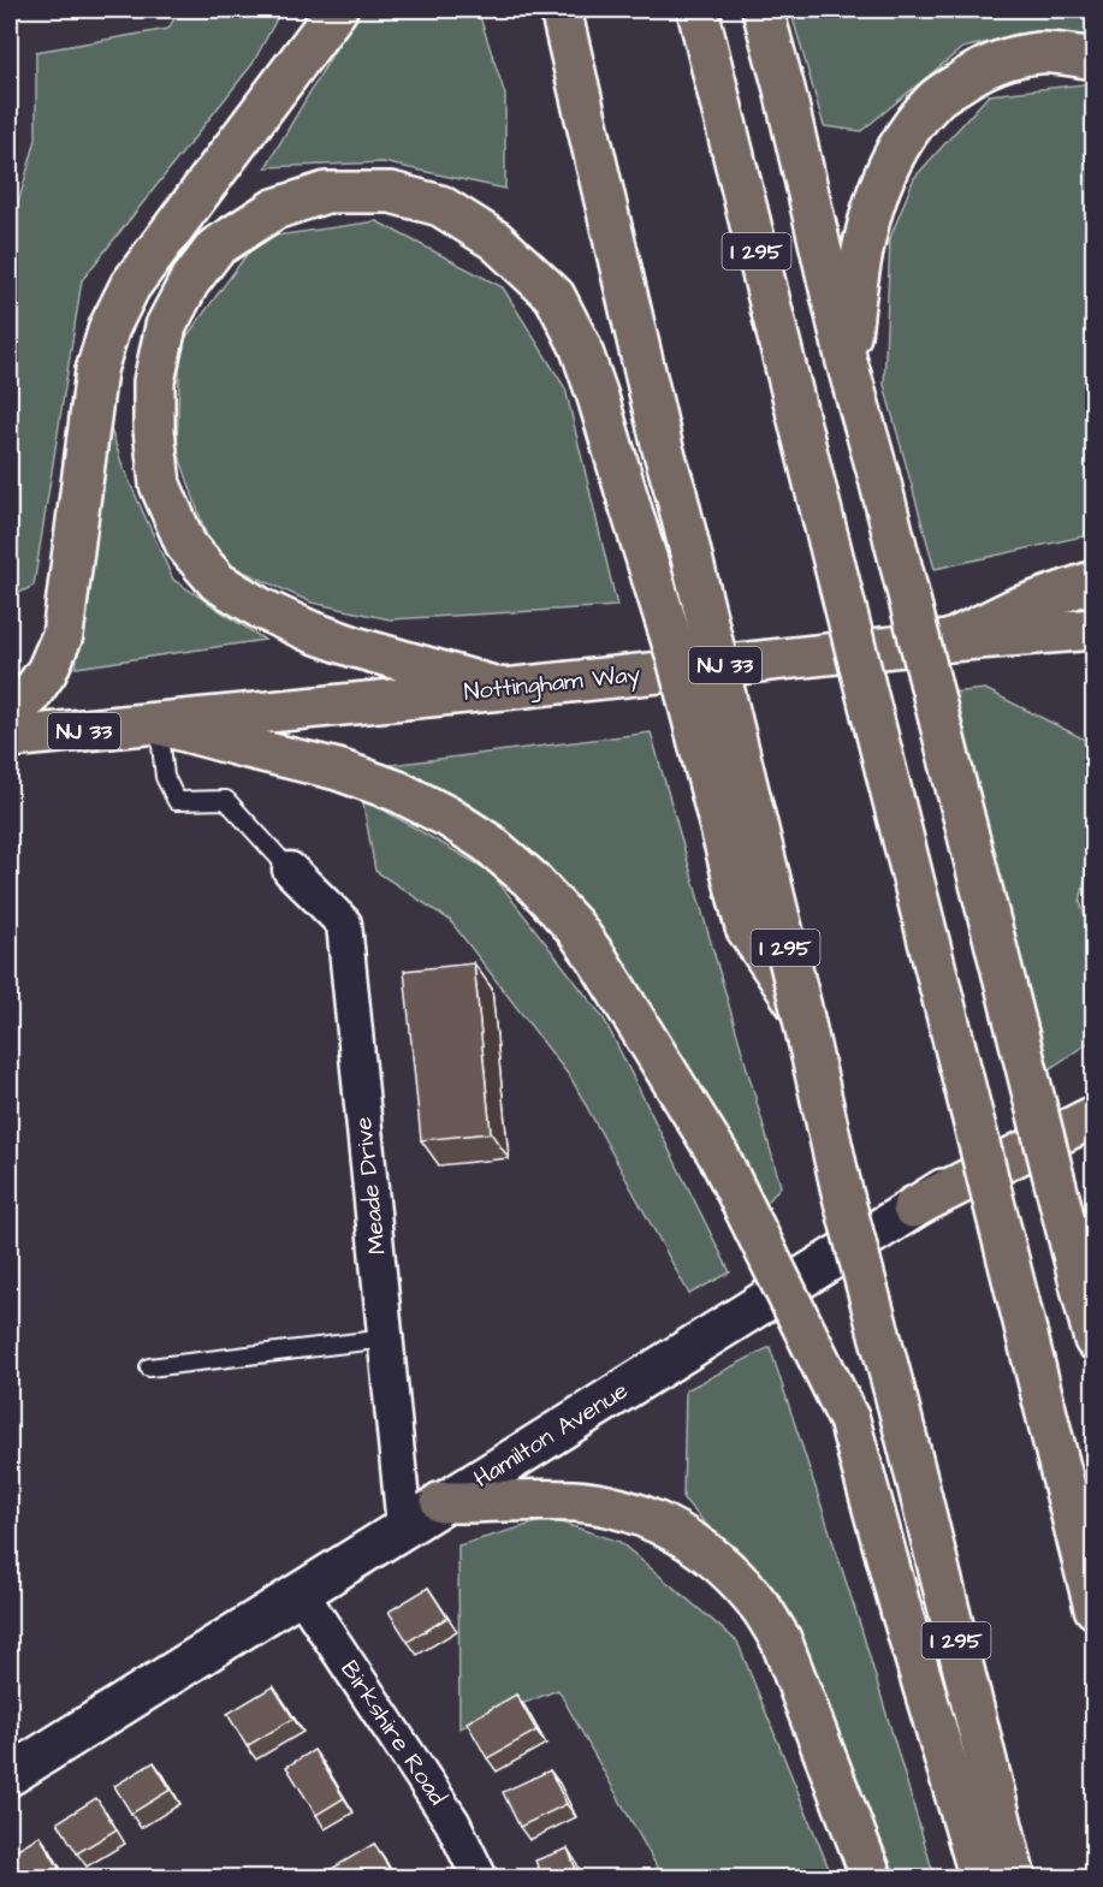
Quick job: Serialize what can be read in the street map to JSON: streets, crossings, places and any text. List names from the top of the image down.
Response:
{
  "streets": {
    "main road": [
      "I 295",
      "NJ 33",
      "Nottingham Way",
      "Hamilton Avenue"
    ],
    "street": ["Meade Drive", "Birkshire Road"]
  },
  "crossings": [
    ["Meade Drive", "Hamilton Avenue"],
    ["Hamilton Avenue", "Birkshire Road"]
  ]
}
